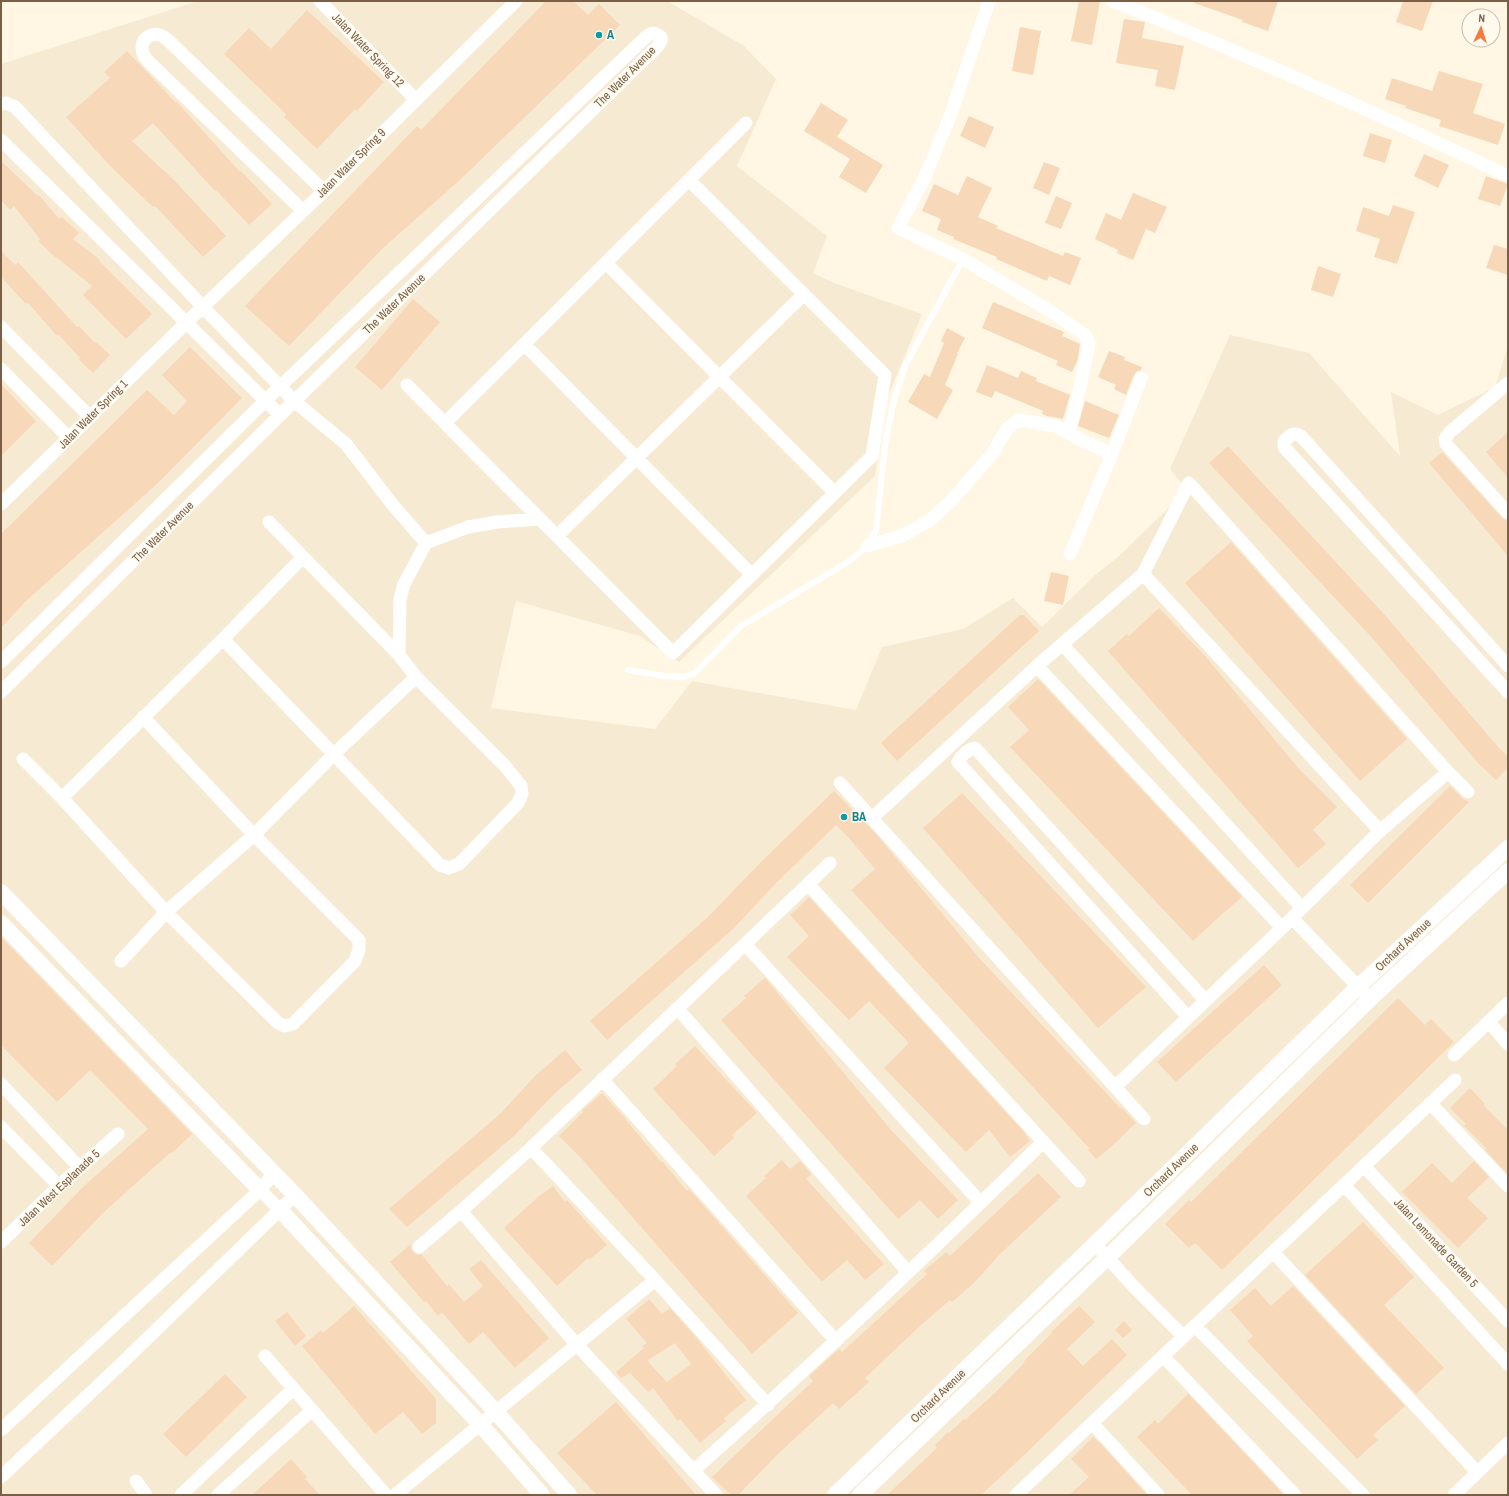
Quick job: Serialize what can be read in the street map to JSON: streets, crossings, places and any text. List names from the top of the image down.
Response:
{
  "streets": {
    "street": [
      "Jalan Water Spring 12",
      "The Water Avenue",
      "Jalan Water Spring 9",
      "Jalan Water Spring 1",
      "Orchard Avenue",
      "Jalan West Esplanade 5",
      "Jalan Lemonade Garden 5"
    ]
  },
  "crossings": [
    ["Jalan Water Spring 12", "Jalan Water Spring 9"],
    ["Jalan Water Spring 9", "Jalan Water Spring 1"]
  ],
  "places": ["A", "BA"],
  "north": "top"
}
